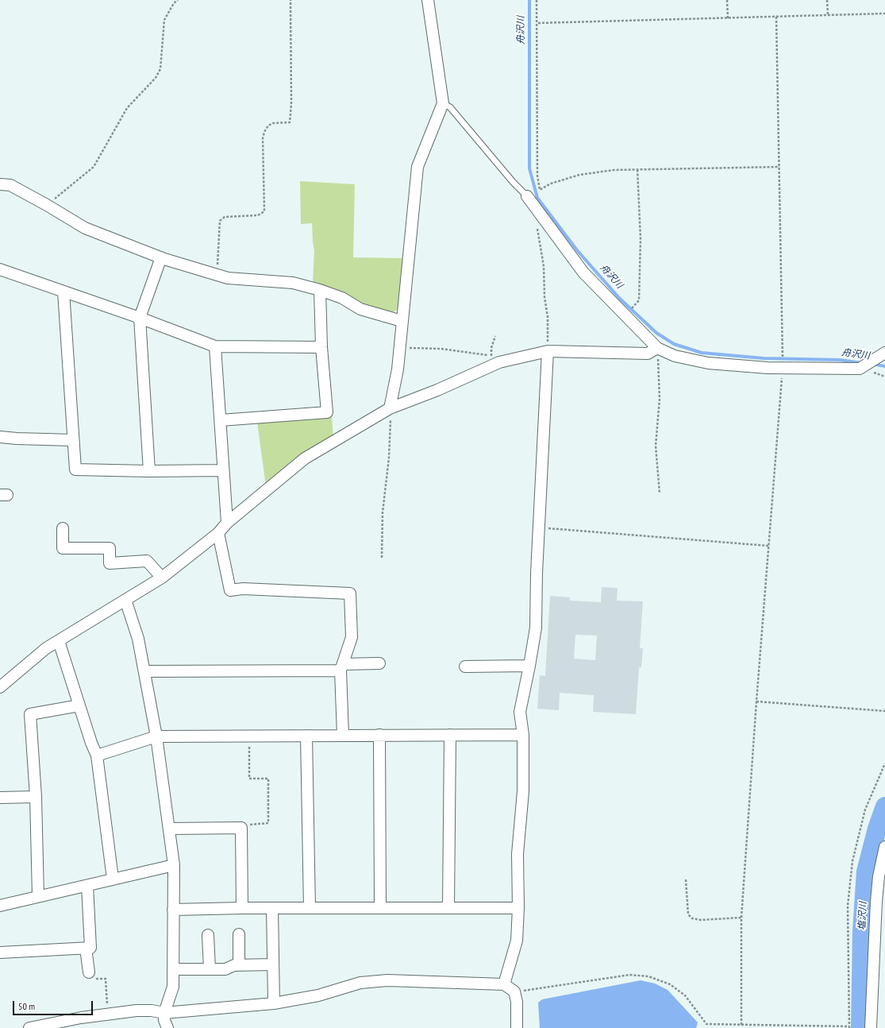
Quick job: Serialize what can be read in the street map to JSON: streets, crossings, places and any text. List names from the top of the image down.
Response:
{
  "water": ["舟沢川", "塩沢川"],
  "scale_bar": "50 m"
}
